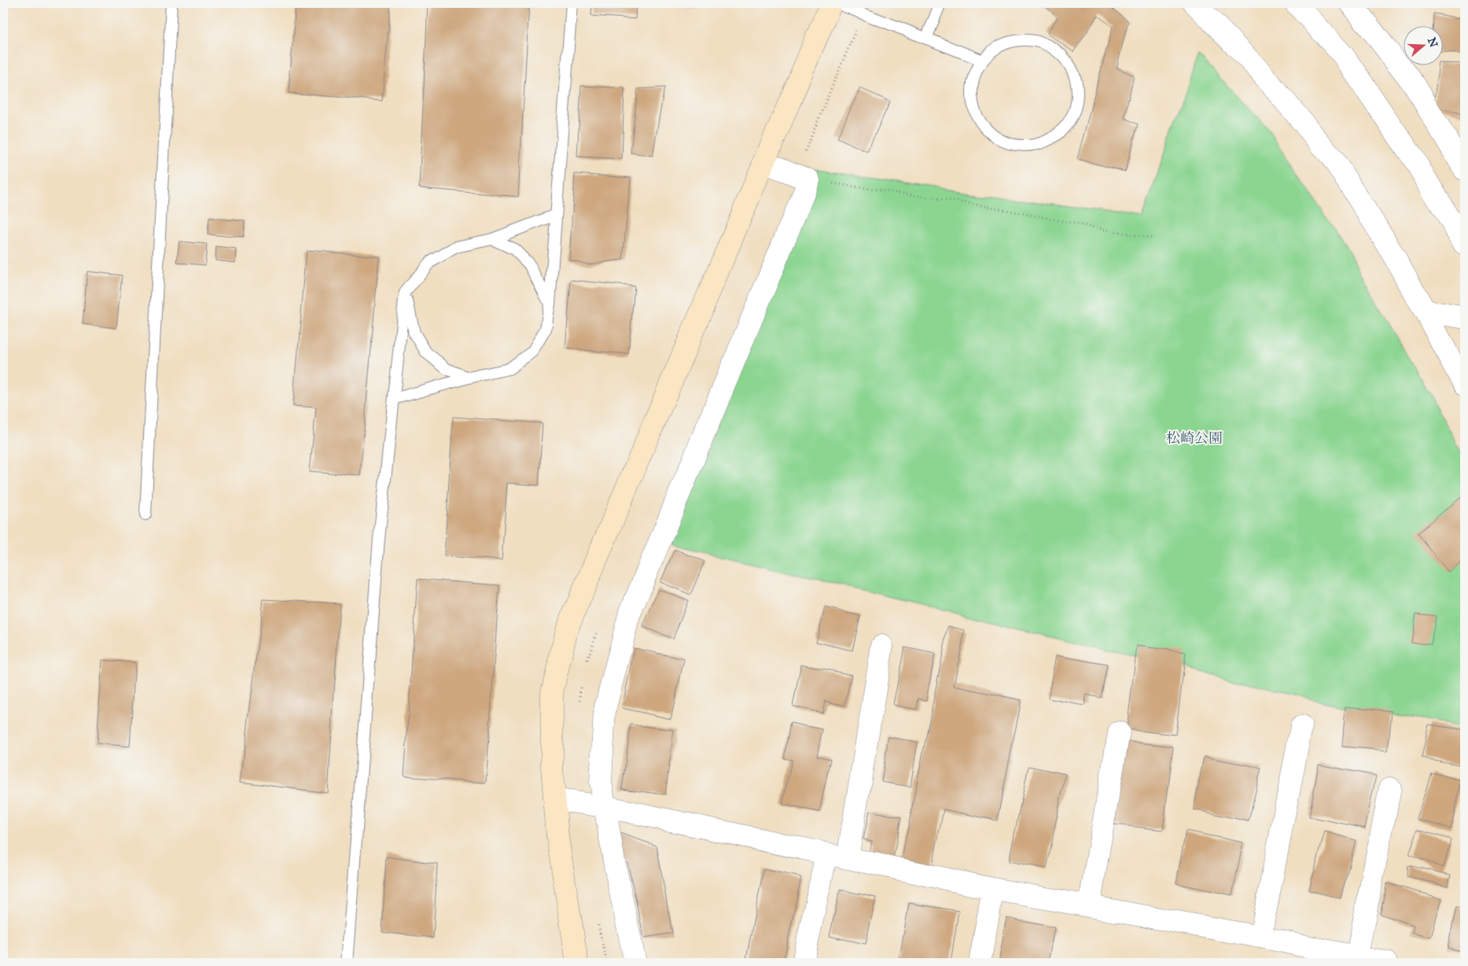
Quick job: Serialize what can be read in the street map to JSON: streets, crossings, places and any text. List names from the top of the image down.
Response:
{
  "parks": ["松崎公園"],
  "north": "right"
}
